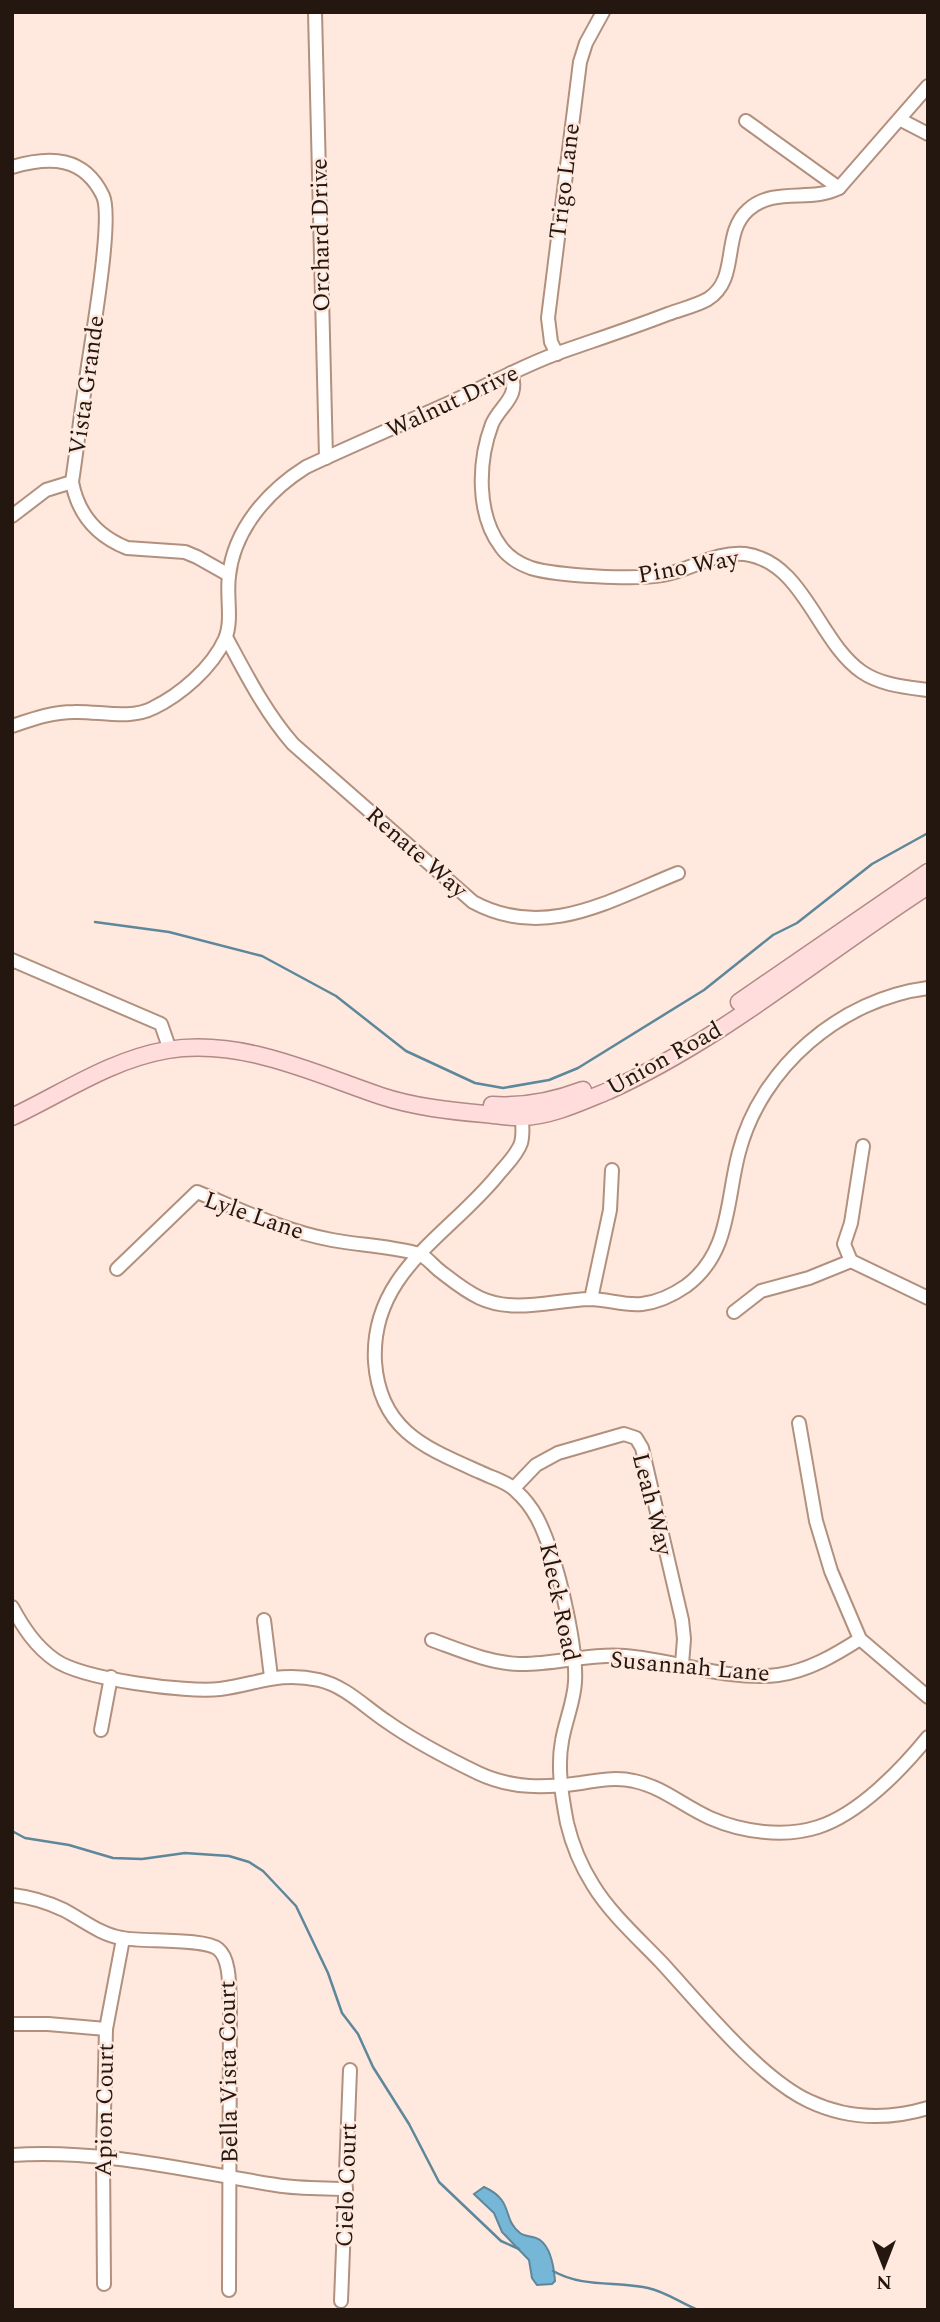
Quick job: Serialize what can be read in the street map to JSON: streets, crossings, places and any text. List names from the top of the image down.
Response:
{
  "streets": {
    "main road": ["Union Road"],
    "street": [
      "Trigo Lane",
      "Orchard Drive",
      "Vista Grande",
      "Walnut Drive",
      "Pino Way",
      "Renate Way",
      "Lyle Lane",
      "Leah Way",
      "Kleck Road",
      "Susannah Lane",
      "Bella Vista Court",
      "Apion Court",
      "Cielo Court"
    ]
  },
  "crossings": [
    ["Trigo Lane", "Walnut Drive"],
    ["Orchard Drive", "Walnut Drive"],
    ["Vista Grande", "Walnut Drive"],
    ["Walnut Drive", "Pino Way"],
    ["Walnut Drive", "Renate Way"],
    ["Union Road", "Kleck Road"],
    ["Lyle Lane", "Kleck Road"],
    ["Leah Way", "Kleck Road"],
    ["Leah Way", "Susannah Lane"],
    ["Kleck Road", "Susannah Lane"],
    ["Bella Vista Court", "Apion Court"]
  ],
  "north": "bottom"
}
